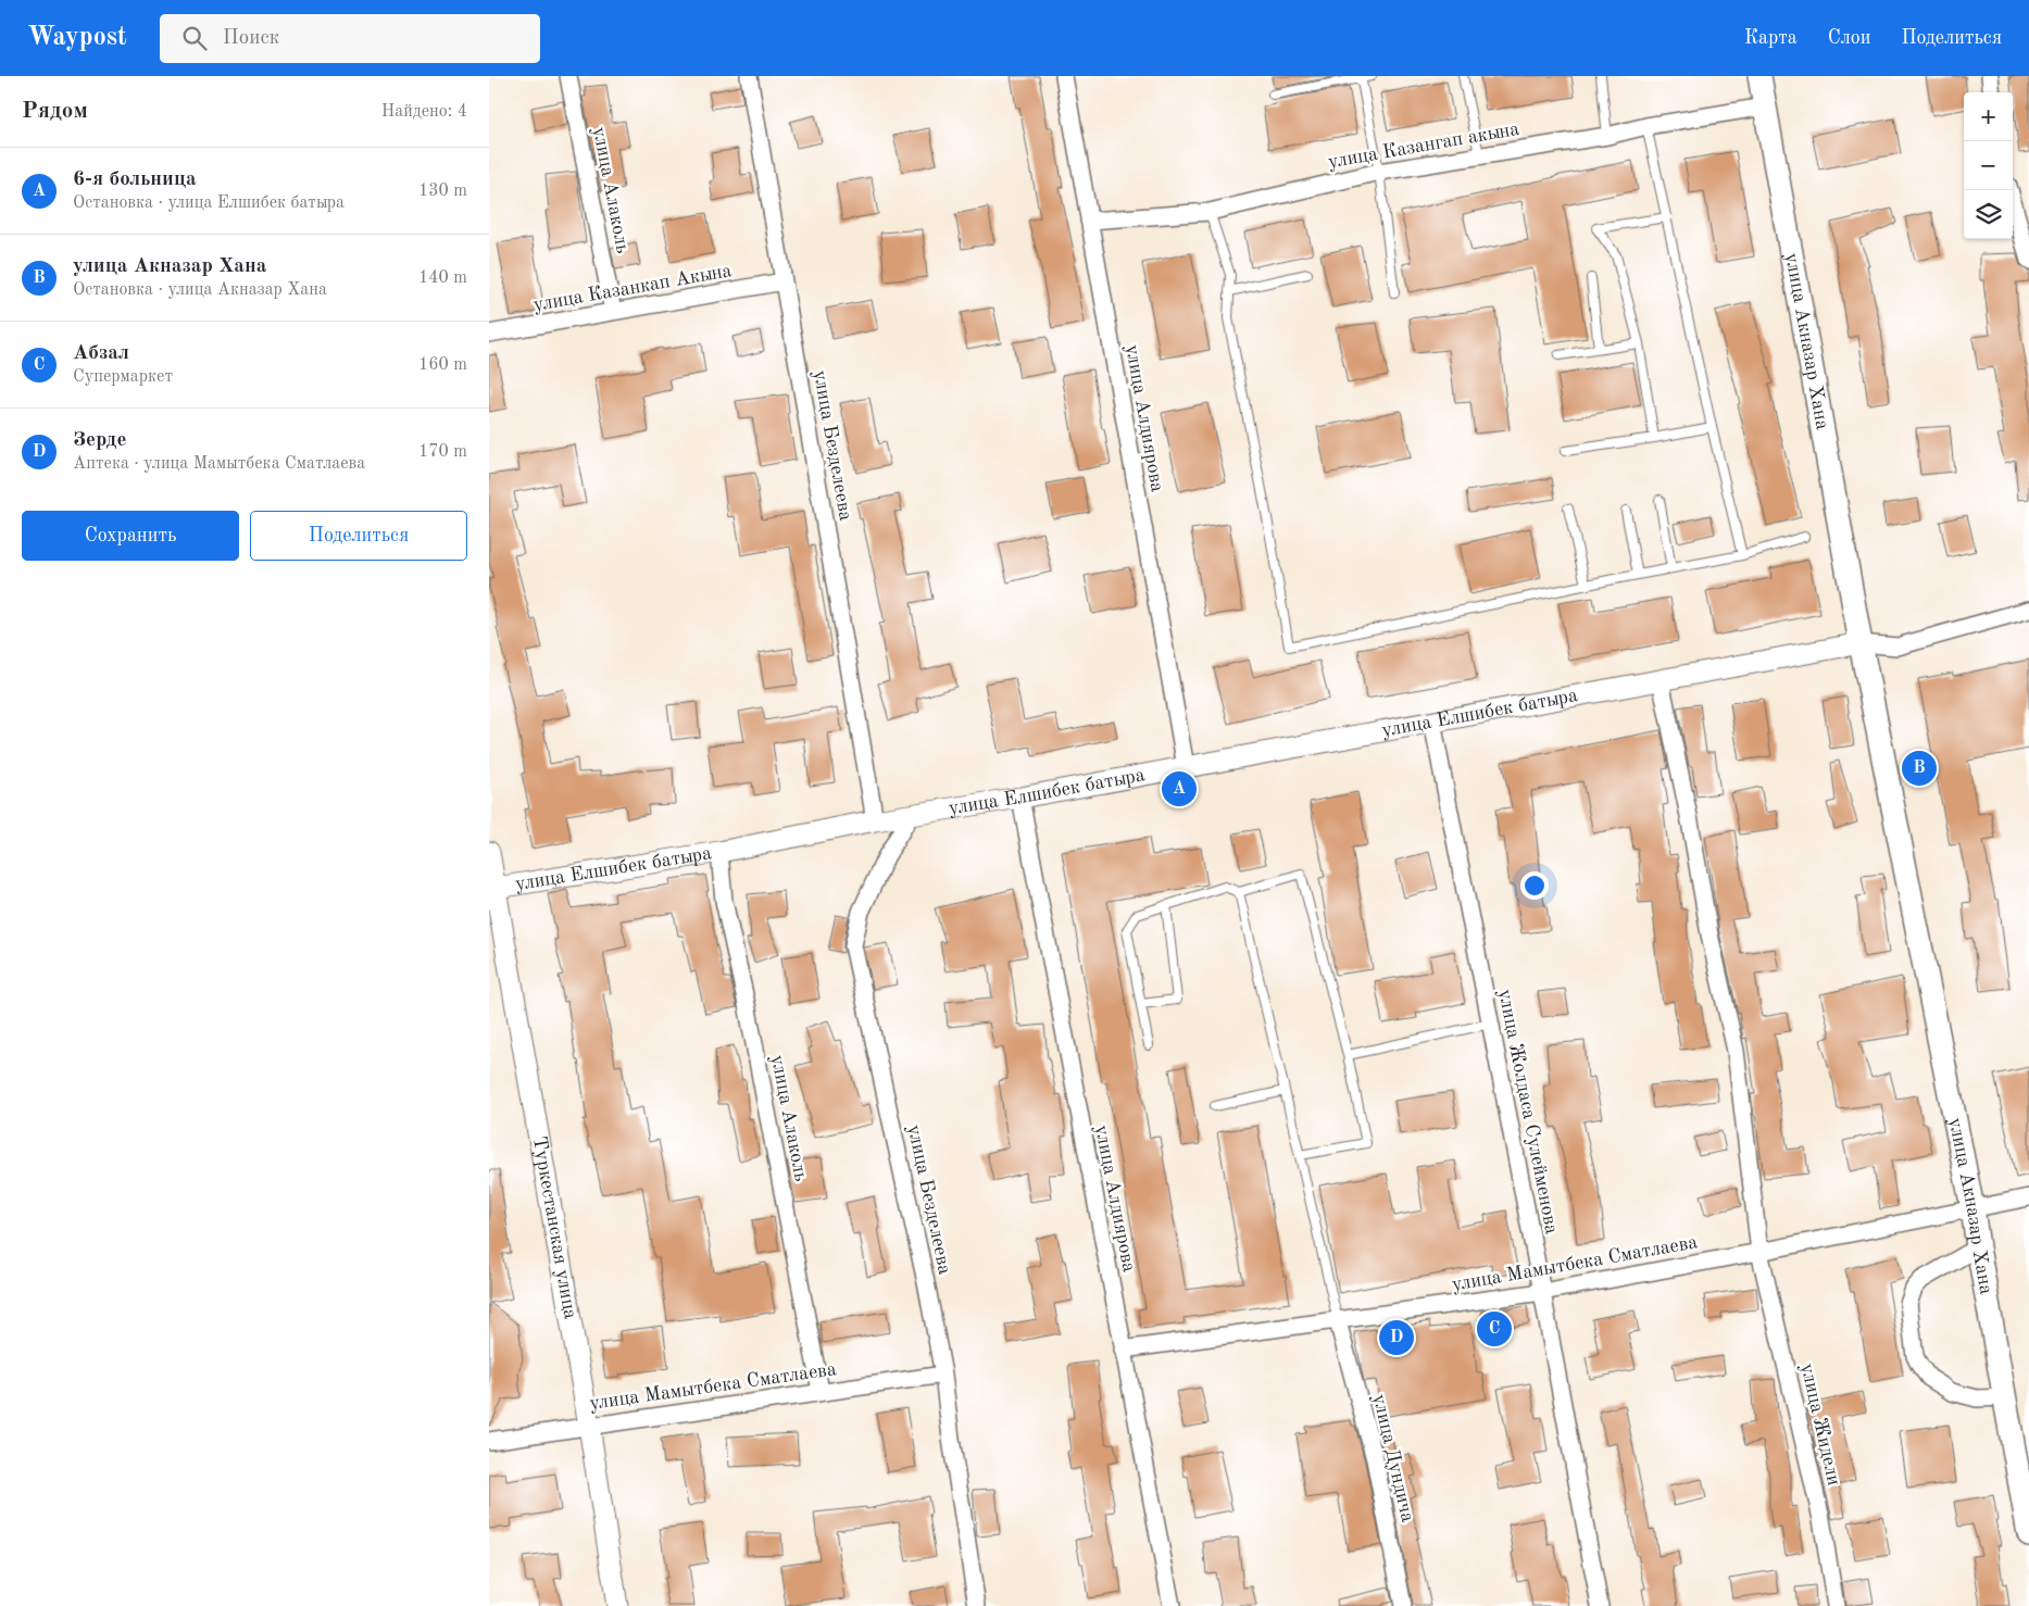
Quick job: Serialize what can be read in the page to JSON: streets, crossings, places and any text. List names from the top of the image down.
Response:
{
  "streets": {
    "main road": ["улица Акназар Хана"],
    "street": [
      "улица Казангап акына",
      "улица Алаколь",
      "улица Казанкап Акына",
      "улица Алдиярова",
      "улица Безделеева",
      "улица Елшибек батыра",
      "улица Жолдаса Сулейменова",
      "Туркестанская улица",
      "улица Мамытбека Сматлаева",
      "улица Жидели",
      "улица Дундича"
    ]
  },
  "crossings": [
    ["улица Казангап акына", "улица Акназар Хана"],
    ["улица Казангап акына", "улица Алдиярова"],
    ["улица Алаколь", "улица Казанкап Акына"],
    ["улица Алаколь", "улица Елшибек батыра"],
    ["улица Алаколь", "улица Мамытбека Сматлаева"],
    ["улица Казанкап Акына", "улица Безделеева"],
    ["улица Акназар Хана", "улица Елшибек батыра"],
    ["улица Акназар Хана", "улица Мамытбека Сматлаева"],
    ["улица Алдиярова", "улица Елшибек батыра"],
    ["улица Алдиярова", "улица Мамытбека Сматлаева"],
    ["улица Безделеева", "улица Елшибек батыра"],
    ["улица Безделеева", "улица Мамытбека Сматлаева"],
    ["улица Елшибек батыра", "улица Жолдаса Сулейменова"],
    ["улица Елшибек батыра", "Туркестанская улица"],
    ["улица Елшибек батыра", "улица Жидели"],
    ["улица Жолдаса Сулейменова", "улица Мамытбека Сматлаева"],
    ["Туркестанская улица", "улица Мамытбека Сматлаева"],
    ["улица Мамытбека Сматлаева", "улица Жидели"],
    ["улица Мамытбека Сматлаева", "улица Дундича"]
  ],
  "page": {
    "header": "Waypost",
    "search": "Поиск",
    "nav": ["Карта", "Слои", "Поделиться"],
    "heading": ["Рядом", "Найдено: 4"],
    "map_buttons": ["+", "−"],
    "list": [
      {
        "mark": "A",
        "name": "6-я больница",
        "note": "Остановка · улица Елшибек батыра",
        "value": "130 m"
      },
      {
        "mark": "B",
        "name": "улица Акназар Хана",
        "note": "Остановка · улица Акназар Хана",
        "value": "140 m"
      },
      {
        "mark": "C",
        "name": "Абзал",
        "note": "Супермаркет",
        "value": "160 m"
      },
      {
        "mark": "D",
        "name": "Зерде",
        "note": "Аптека · улица Мамытбека Сматлаева",
        "value": "170 m"
      }
    ],
    "buttons": ["Сохранить", "Поделиться"],
    "pins": [
      "B",
      "A",
      "C",
      "D"
    ]
  }
}
